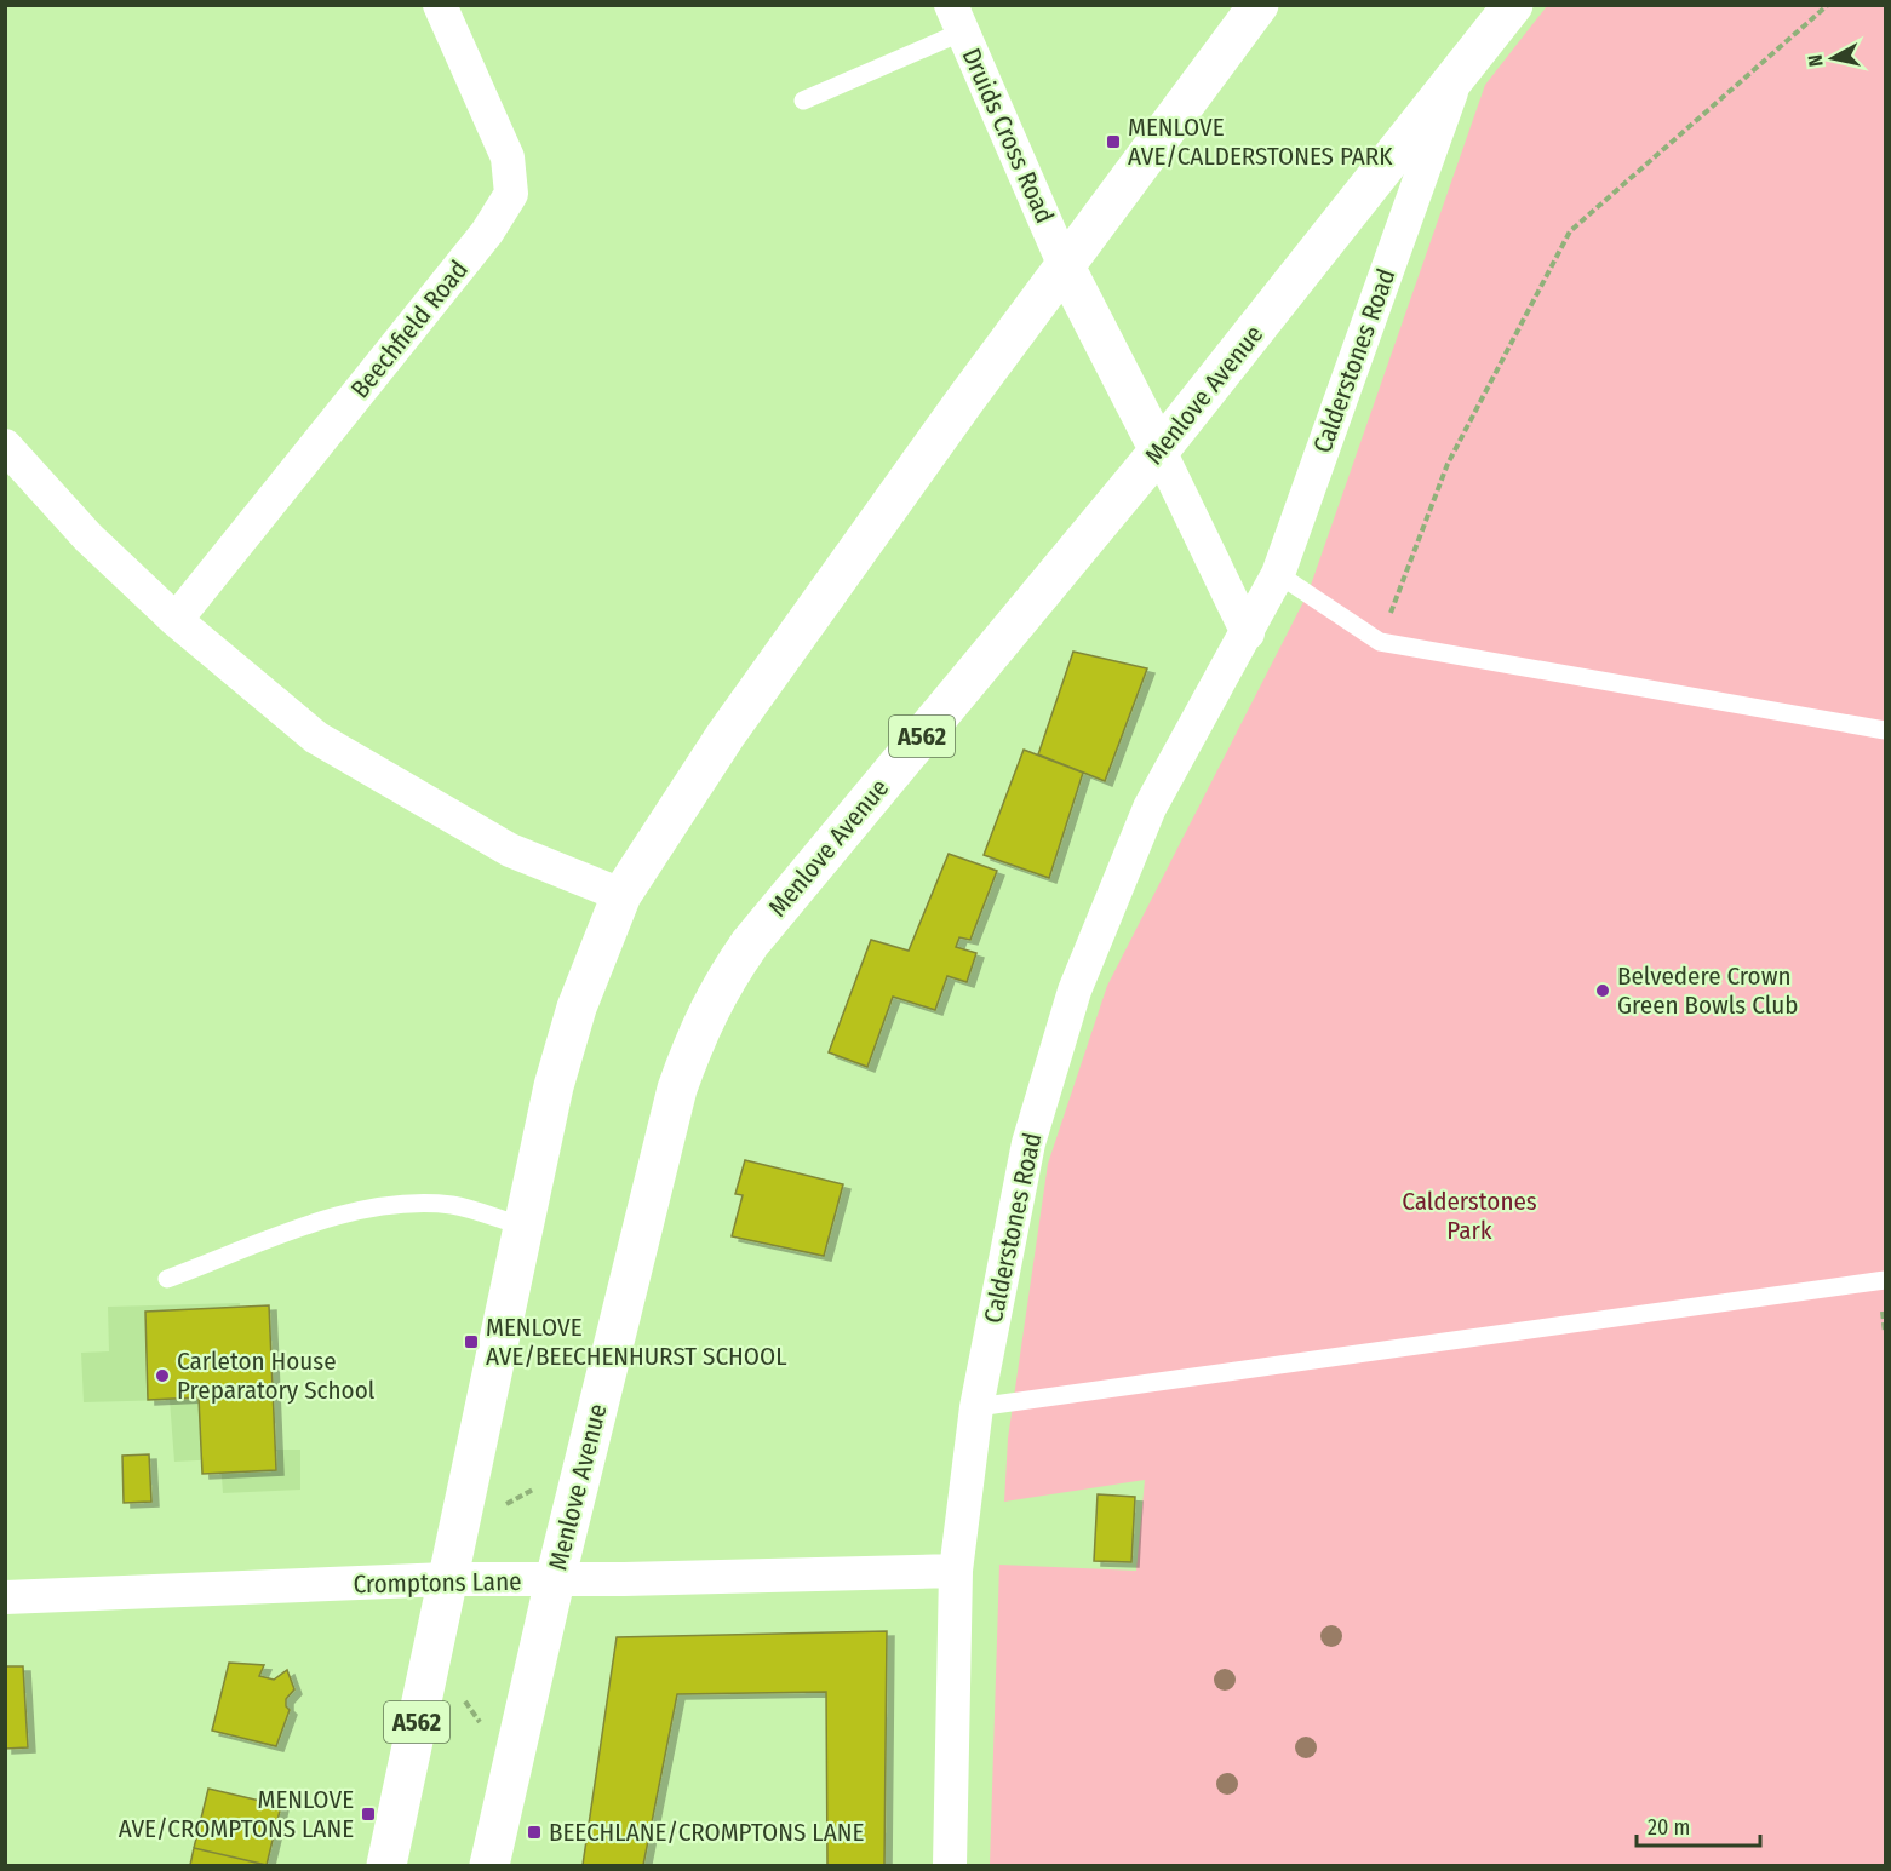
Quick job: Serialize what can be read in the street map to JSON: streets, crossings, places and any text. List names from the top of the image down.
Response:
{
  "streets": {
    "highway": ["Menlove Avenue", "A562"],
    "street": [
      "Druids Cross Road",
      "Beechfield Road",
      "Calderstones Road",
      "Cromptons Lane"
    ]
  },
  "crossings": [
    ["Druids Cross Road", "A562"],
    ["Calderstones Road", "Menlove Avenue"],
    ["Calderstones Road", "Cromptons Lane"],
    ["Menlove Avenue", "Cromptons Lane"],
    ["A562", "Cromptons Lane"]
  ],
  "parks": ["Calderstones Park"],
  "places": {
    "transit": [
      "MENLOVE AVE/CALDERSTONES PARK",
      "MENLOVE AVE/BEECHENHURST SCHOOL",
      "MENLOVE AVE/CROMPTONS LANE",
      "BEECHLANE/CROMPTONS LANE"
    ],
    "other": ["Belvedere Crown Green Bowls Club", "Carleton House Preparatory School"]
  },
  "scale_bar": "20 m",
  "north": "left"
}
